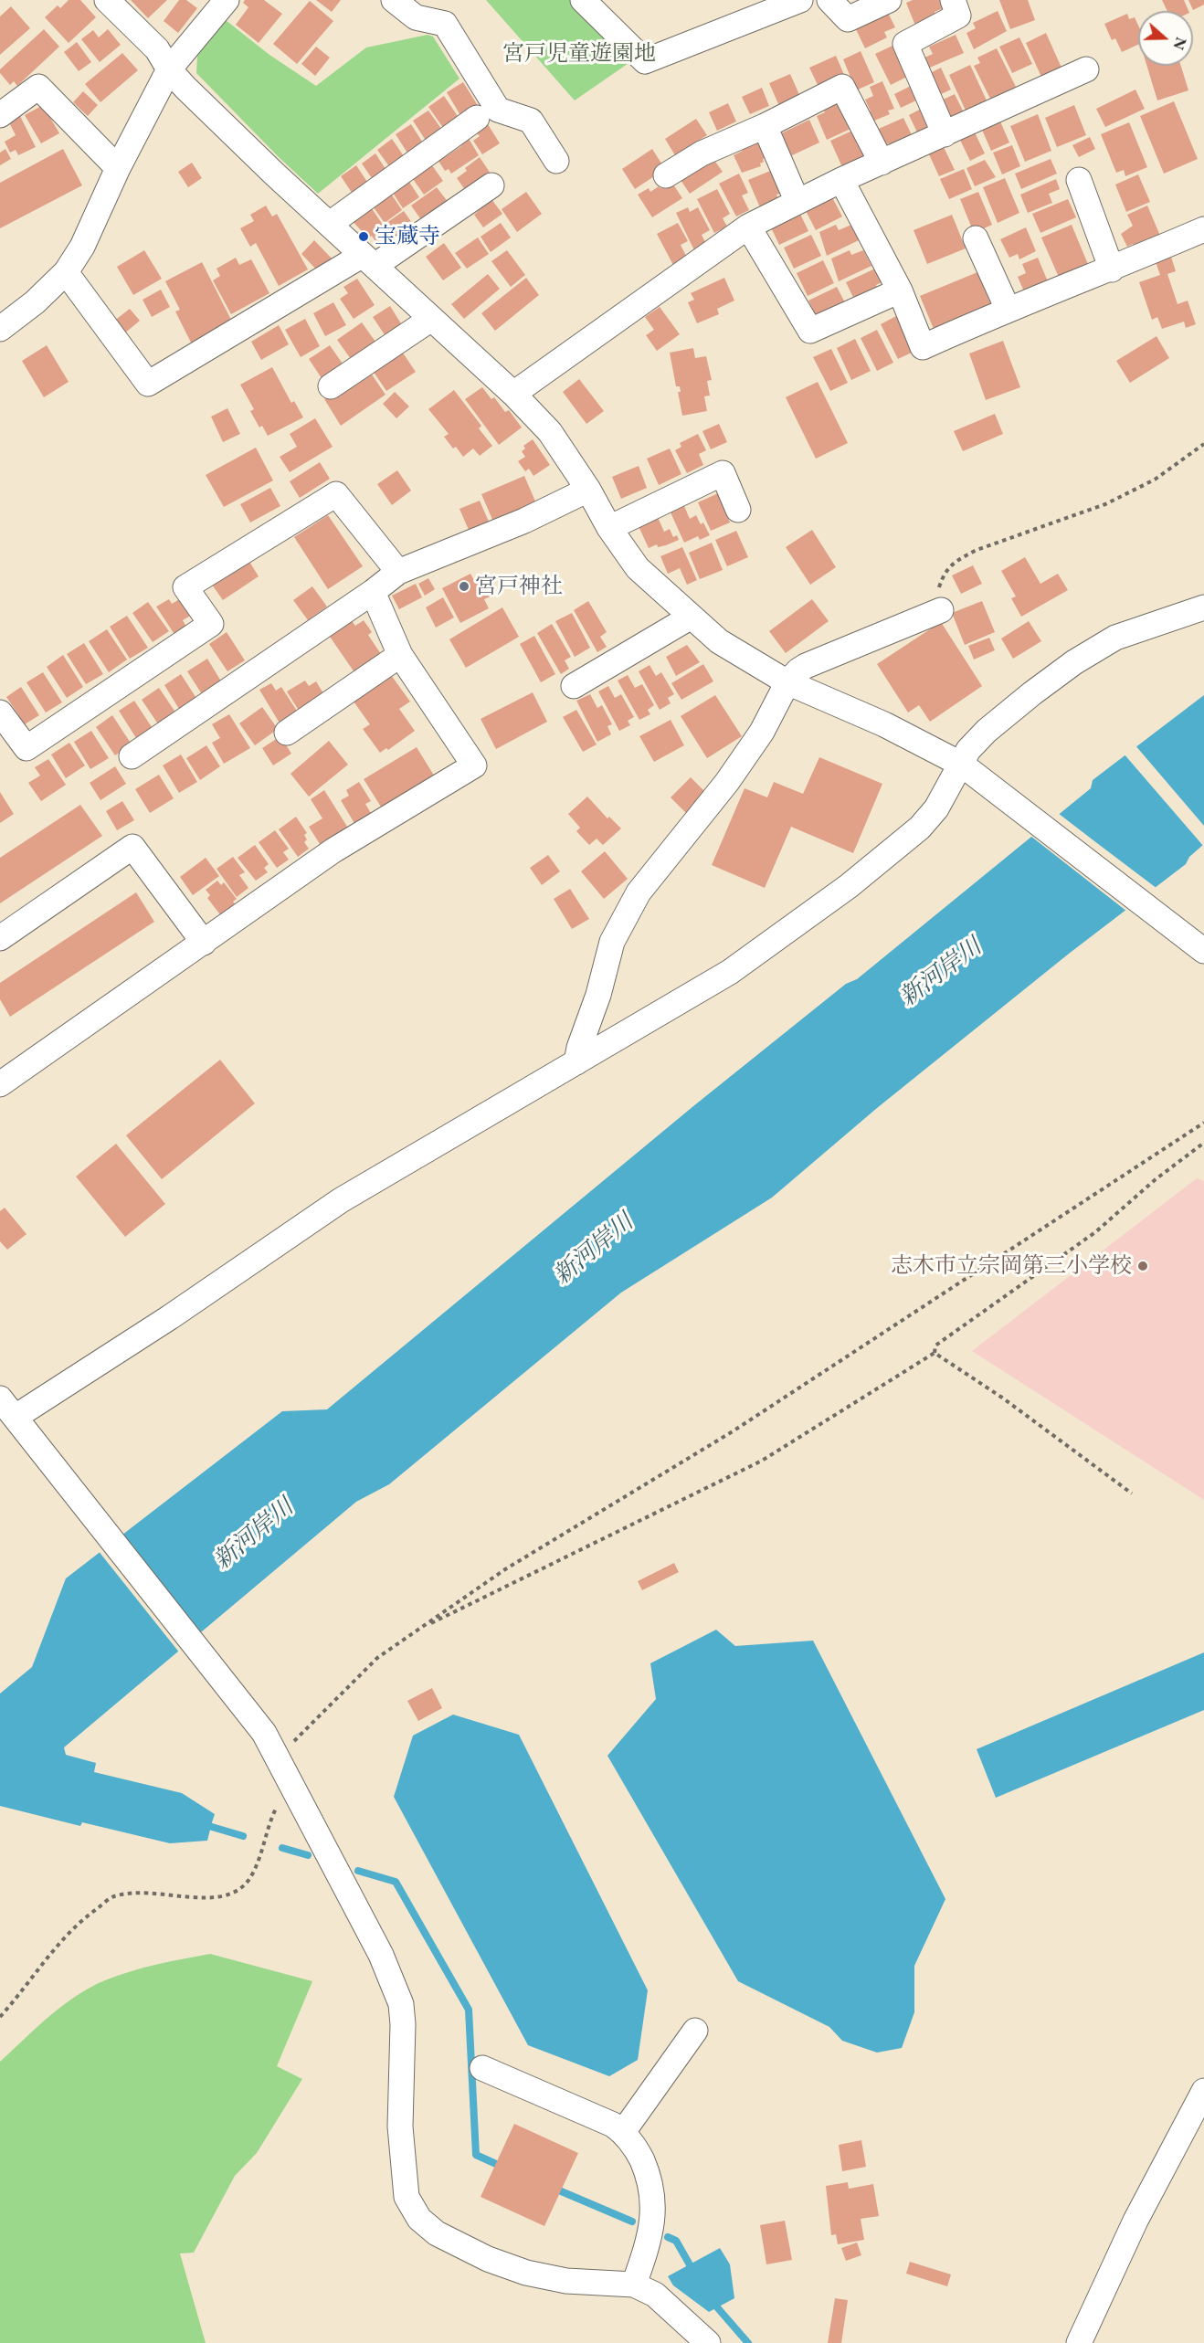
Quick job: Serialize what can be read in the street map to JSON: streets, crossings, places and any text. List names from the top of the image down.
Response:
{
  "water": ["新河岸川"],
  "parks": ["宮戸児童遊園地"],
  "places": ["宝蔵寺", "宮戸神社", "志木市立宗岡第三小学校"],
  "north": "right"
}
